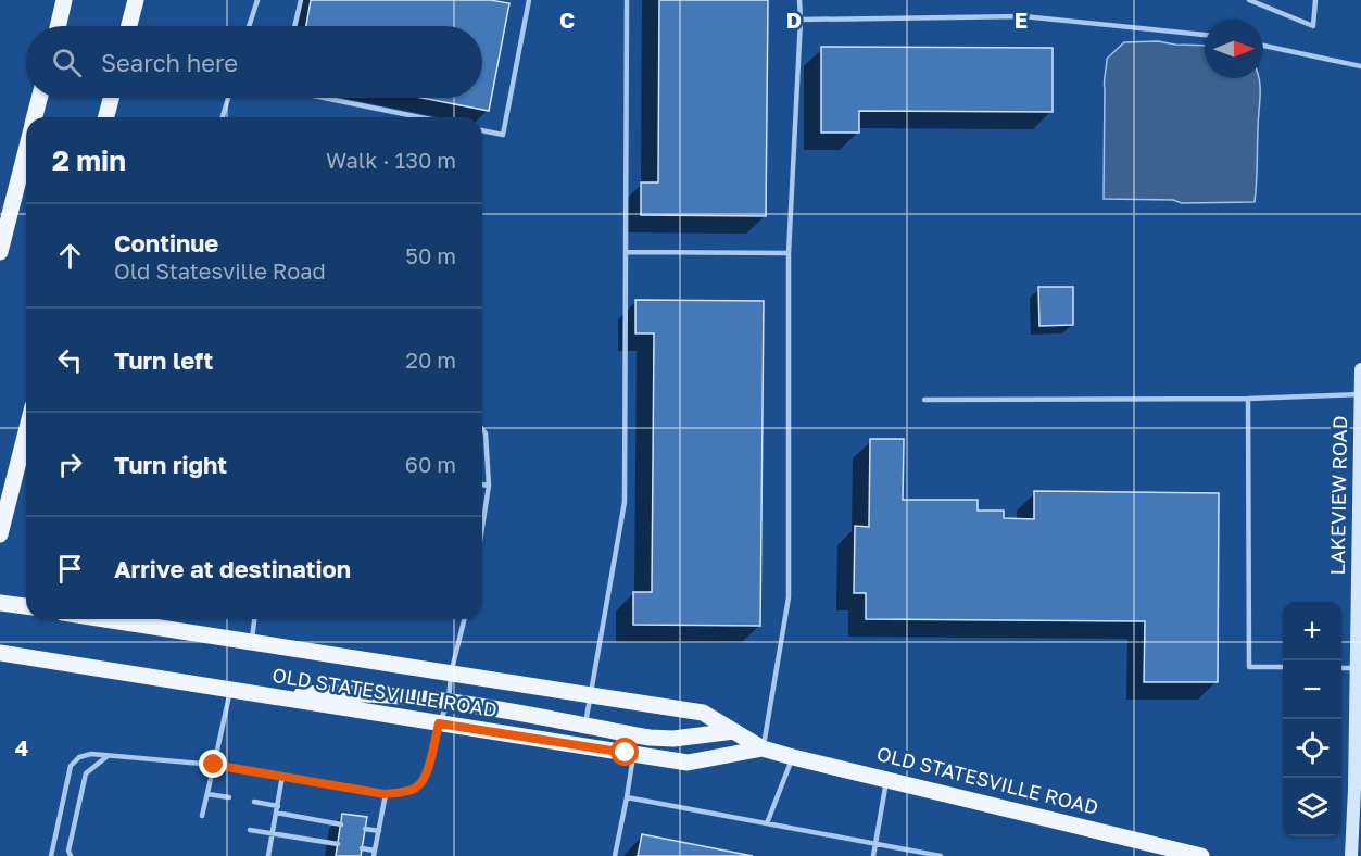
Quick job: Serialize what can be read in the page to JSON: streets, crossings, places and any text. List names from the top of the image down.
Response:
{
  "streets": {
    "main road": ["LAKEVIEW ROAD", "OLD STATESVILLE ROAD"]
  },
  "north": "right",
  "page": {
    "search": "Search here",
    "heading": ["2 min", "Walk · 130 m"],
    "list": [
      ["Continue", "Old Statesville Road", "50 m"],
      ["Turn left", "20 m"],
      ["Turn right", "60 m"],
      "Arrive at destination"
    ],
    "map_buttons": ["+", "−"]
  },
  "grid": {
    "columns": ["C", "D", "E"],
    "rows": ["4"]
  }
}
